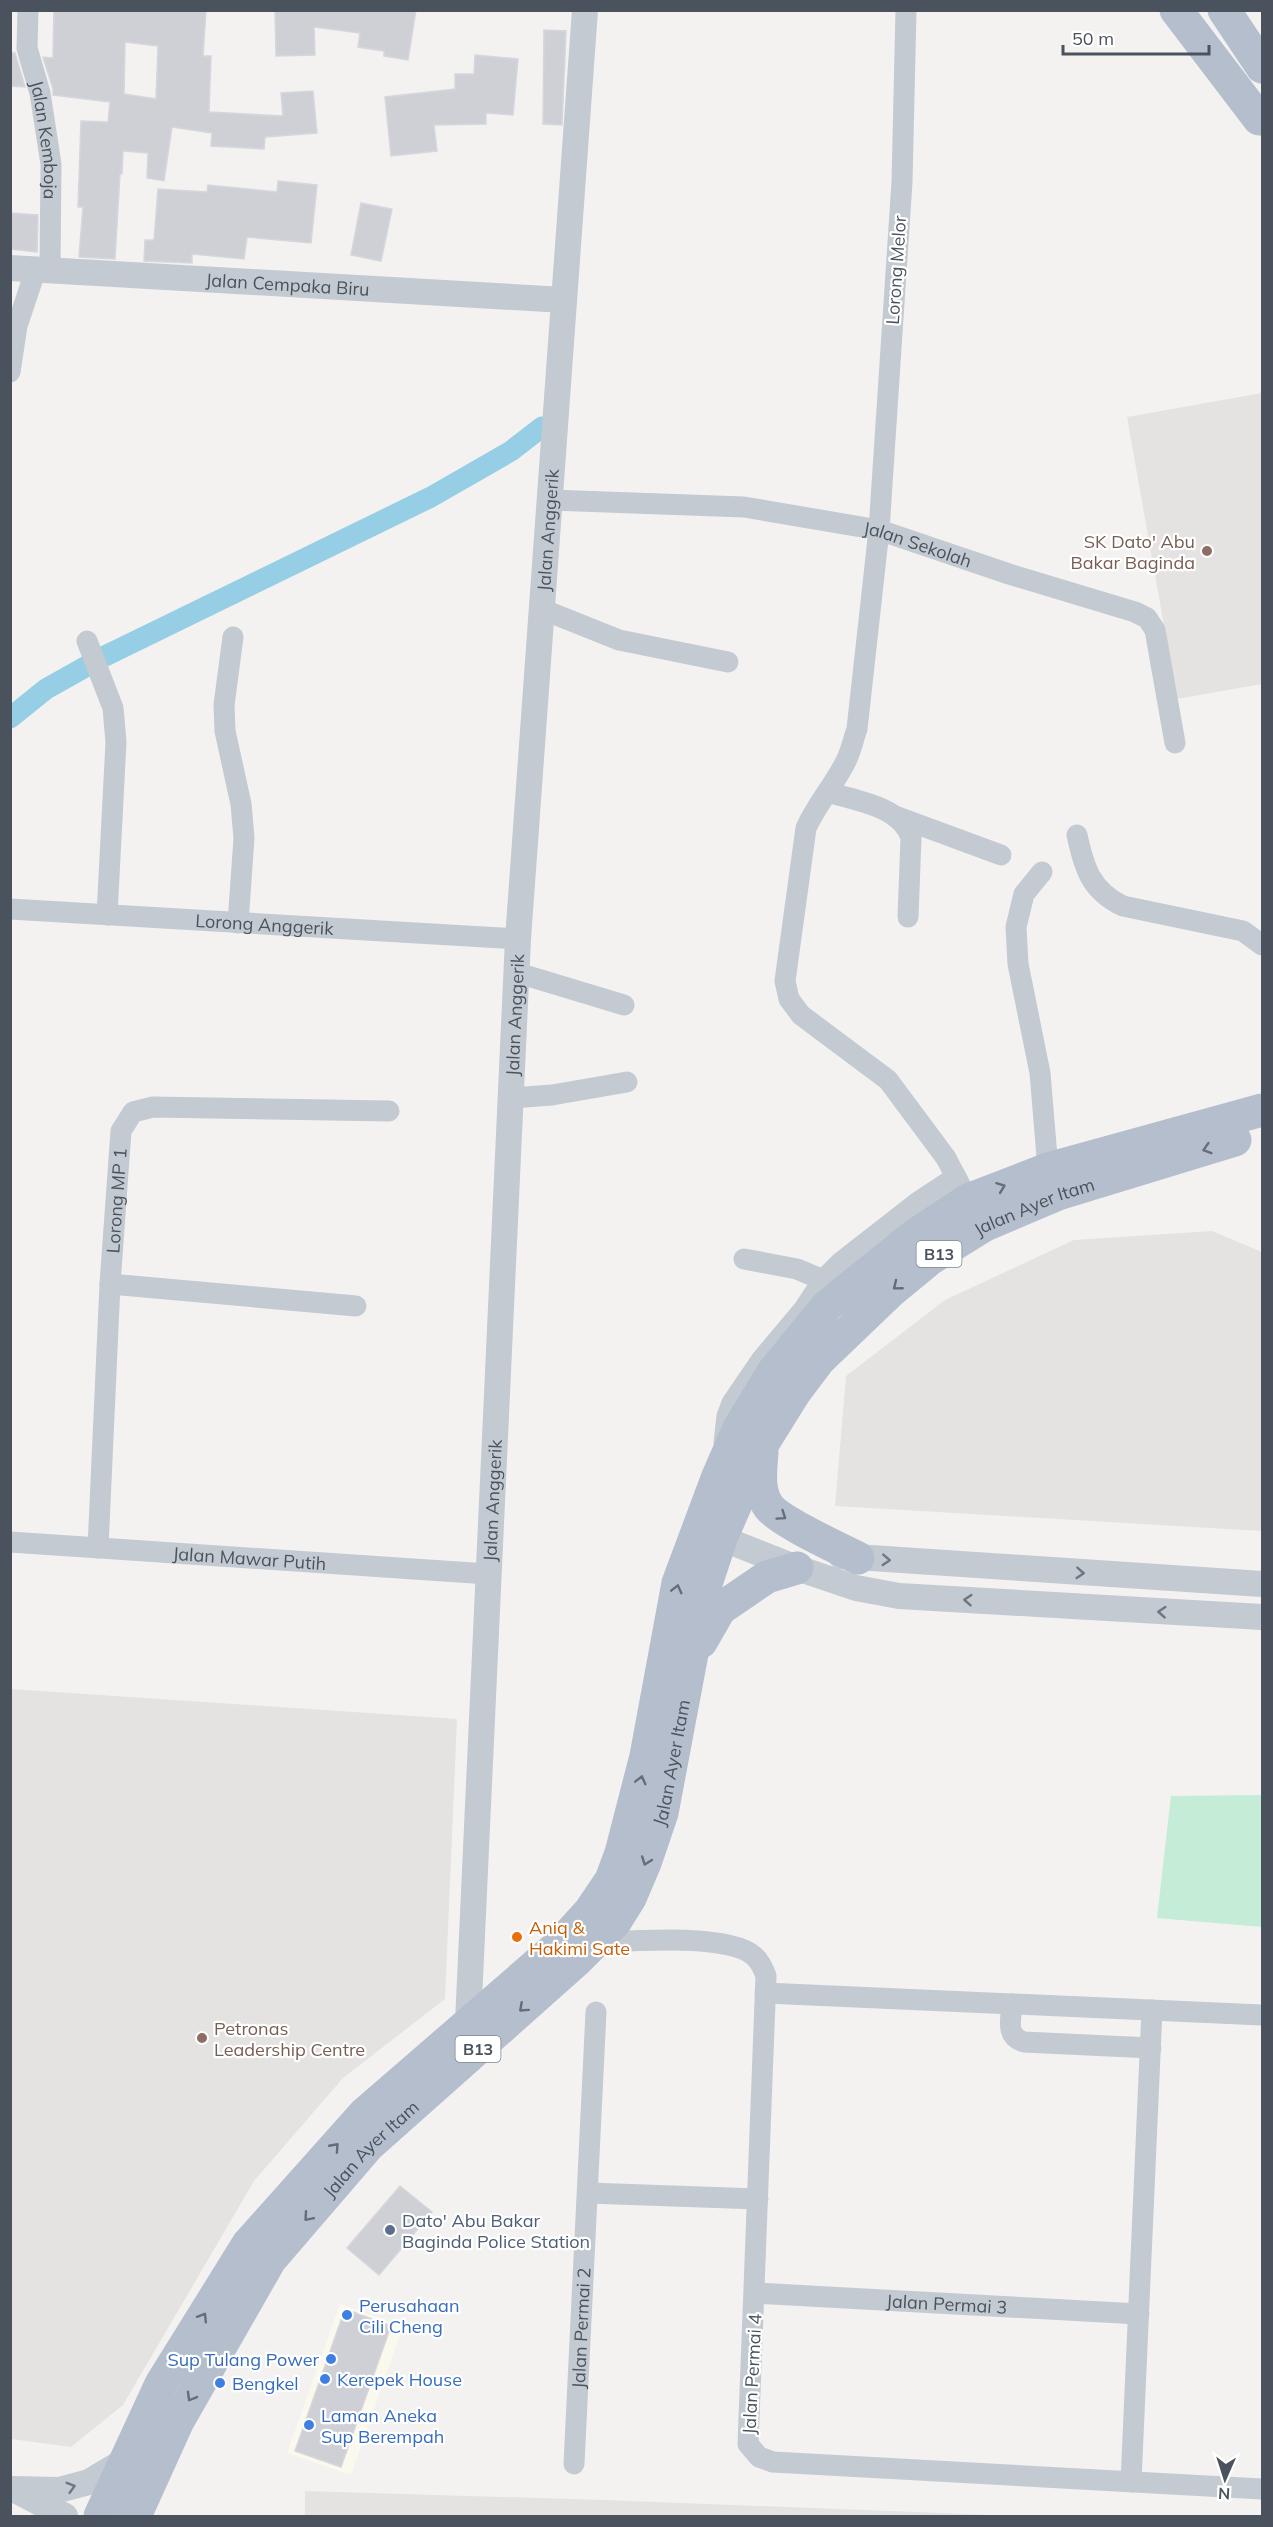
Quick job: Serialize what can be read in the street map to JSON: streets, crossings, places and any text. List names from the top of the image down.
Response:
{
  "streets": {
    "main road": ["Jalan Ayer Itam", "B13"],
    "street": [
      "Jalan Kemboja",
      "Lorong Melor",
      "Jalan Cempaka Biru",
      "Jalan Anggerik",
      "Jalan Sekolah",
      "Lorong Anggerik",
      "Lorong MP 1",
      "Jalan Mawar Putih",
      "Jalan Permai 3",
      "Jalan Permai 2",
      "Jalan Permai 4"
    ]
  },
  "crossings": [
    ["Jalan Kemboja", "Jalan Cempaka Biru"],
    ["Lorong Melor", "Jalan Sekolah"],
    ["Lorong Melor", "Jalan Ayer Itam"],
    ["Jalan Cempaka Biru", "Jalan Anggerik"],
    ["Jalan Anggerik", "Jalan Sekolah"],
    ["Jalan Anggerik", "Lorong Anggerik"],
    ["Jalan Anggerik", "Jalan Ayer Itam"],
    ["Jalan Anggerik", "Jalan Mawar Putih"],
    ["Lorong MP 1", "Jalan Mawar Putih"],
    ["Jalan Ayer Itam", "B13"],
    ["Jalan Ayer Itam", "Jalan Permai 4"],
    ["Jalan Permai 3", "Jalan Permai 4"]
  ],
  "places": [
    "SK Dato' Abu Bakar Baginda",
    "Aniq & Hakimi Sate",
    "Petronas Leadership Centre",
    "Dato' Abu Bakar Baginda Police Station",
    "Perusahaan Cili Cheng",
    "Sup Tulang Power",
    "Kerepek House",
    "Bengkel",
    "Laman Aneka Sup Berempah"
  ],
  "scale_bar": "50 m",
  "north": "bottom"
}
